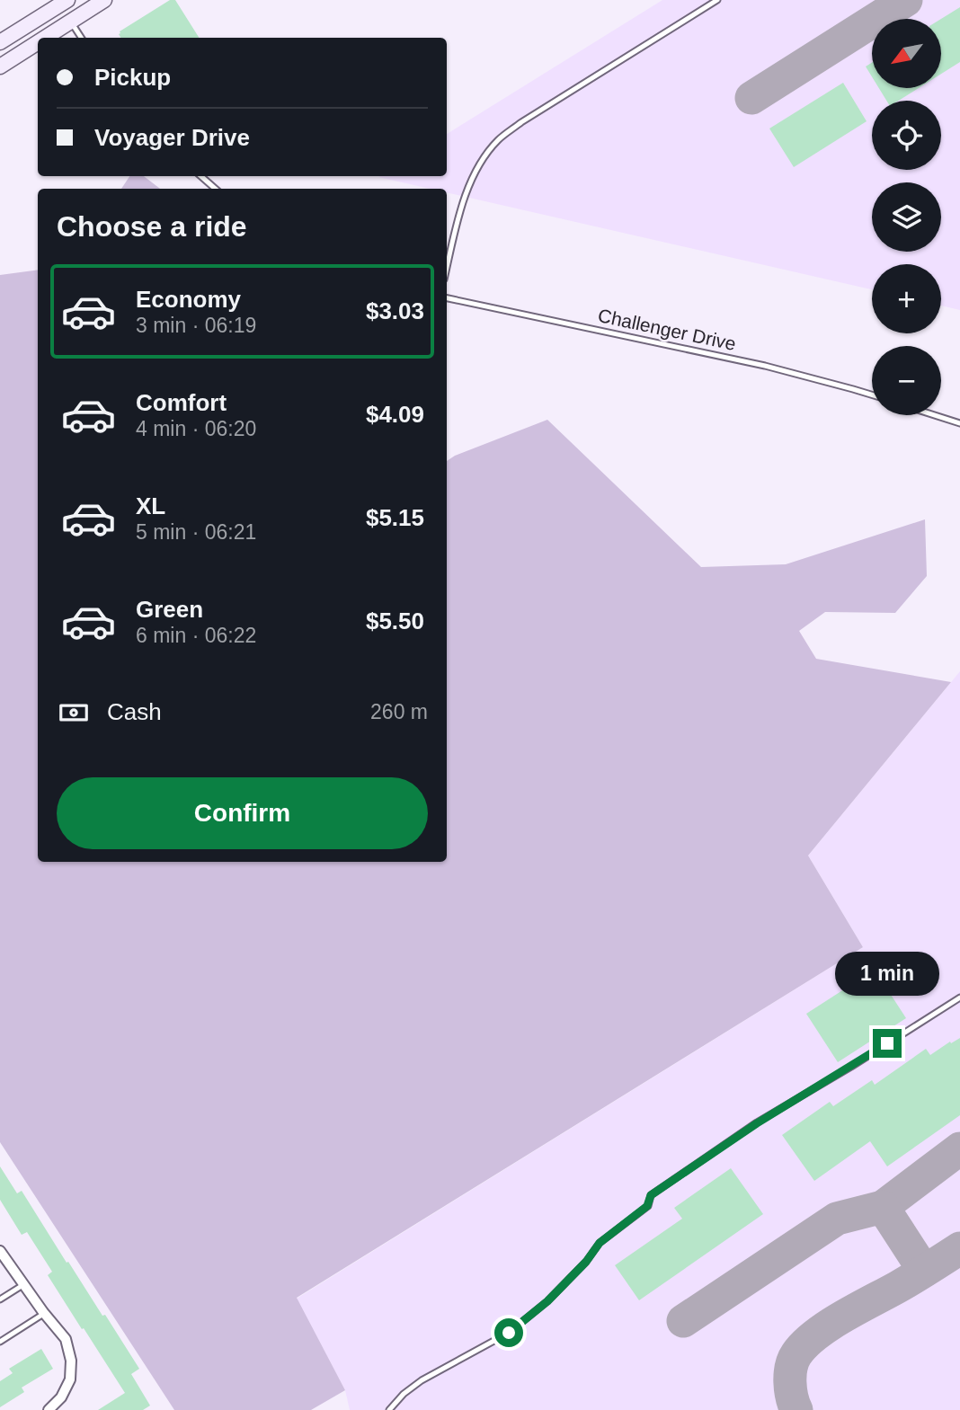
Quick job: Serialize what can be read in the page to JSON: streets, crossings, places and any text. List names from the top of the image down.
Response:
{
  "streets": {
    "lane": ["Challenger Drive"]
  },
  "north": "bottom left",
  "page": {
    "map_buttons": ["+", "−"],
    "banner": ["Pickup", "Voyager Drive"],
    "heading": "Choose a ride",
    "list": [
      {
        "name": "Economy",
        "note": "3 min · 06:19",
        "value": "$3.03"
      },
      {
        "name": "Comfort",
        "note": "4 min · 06:20",
        "value": "$4.09"
      },
      {
        "name": "XL",
        "note": "5 min · 06:21",
        "value": "$5.15"
      },
      {
        "name": "Green",
        "note": "6 min · 06:22",
        "value": "$5.50"
      }
    ],
    "pay": ["Cash", "260 m"],
    "buttons": "Confirm",
    "bubble": "1 min"
  }
}
